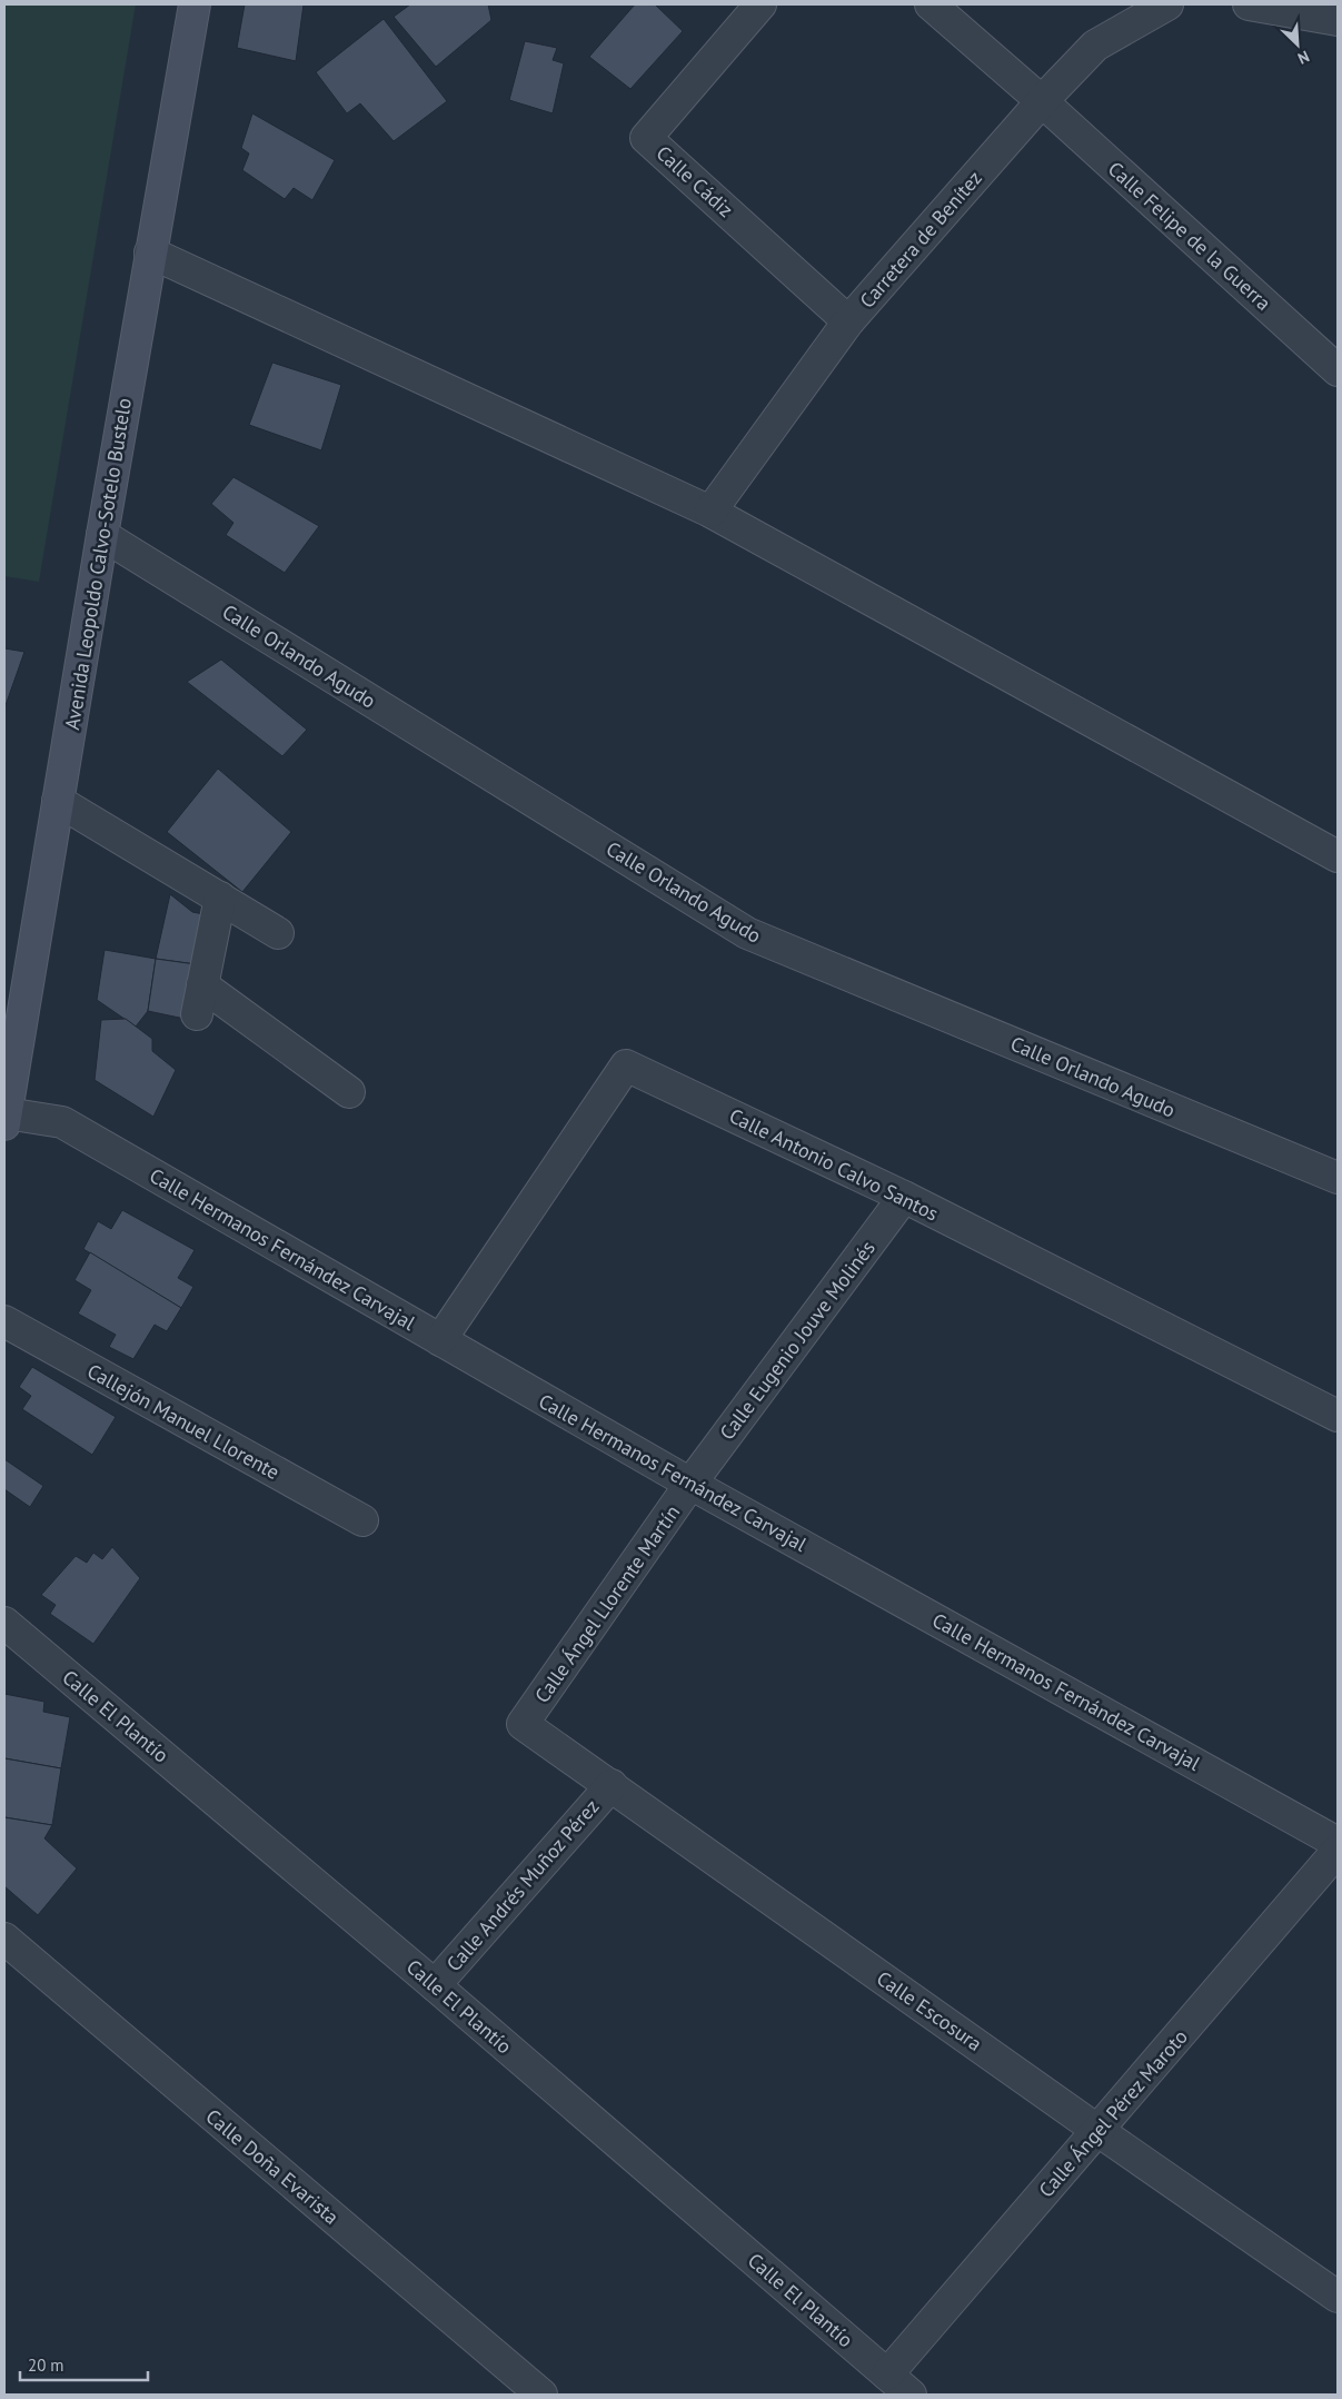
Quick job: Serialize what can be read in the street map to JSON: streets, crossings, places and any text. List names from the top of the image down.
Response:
{
  "streets": {
    "main road": ["Avenida Leopoldo Calvo-Sotelo Bustelo"],
    "street": [
      "Calle Cádiz",
      "Calle Felipe de la Guerra",
      "Carretera de Benítez",
      "Calle Orlando Agudo",
      "Calle Antonio Calvo Santos",
      "Calle Hermanos Fernández Carvajal",
      "Calle Eugenio Jouve Molinés",
      "Callejón Manuel Llorente",
      "Calle Ángel Llorente Martín",
      "Calle El Plantío",
      "Calle Andrés Muñoz Pérez",
      "Calle Escosura",
      "Calle Ángel Pérez Maroto",
      "Calle Doña Evarista"
    ]
  },
  "crossings": [
    ["Calle Cádiz", "Carretera de Benítez"],
    ["Calle Felipe de la Guerra", "Carretera de Benítez"],
    ["Avenida Leopoldo Calvo-Sotelo Bustelo", "Calle Orlando Agudo"],
    ["Avenida Leopoldo Calvo-Sotelo Bustelo", "Calle Hermanos Fernández Carvajal"],
    ["Calle Antonio Calvo Santos", "Calle Hermanos Fernández Carvajal"],
    ["Calle Antonio Calvo Santos", "Calle Eugenio Jouve Molinés"],
    ["Calle Hermanos Fernández Carvajal", "Calle Eugenio Jouve Molinés"],
    ["Calle Hermanos Fernández Carvajal", "Calle Ángel Llorente Martín"],
    ["Calle Eugenio Jouve Molinés", "Calle Ángel Llorente Martín"],
    ["Calle Ángel Llorente Martín", "Calle Escosura"],
    ["Calle El Plantío", "Calle Andrés Muñoz Pérez"],
    ["Calle El Plantío", "Calle Ángel Pérez Maroto"],
    ["Calle Andrés Muñoz Pérez", "Calle Escosura"],
    ["Calle Escosura", "Calle Ángel Pérez Maroto"]
  ],
  "scale_bar": "20 m",
  "north": "bottom right"
}
